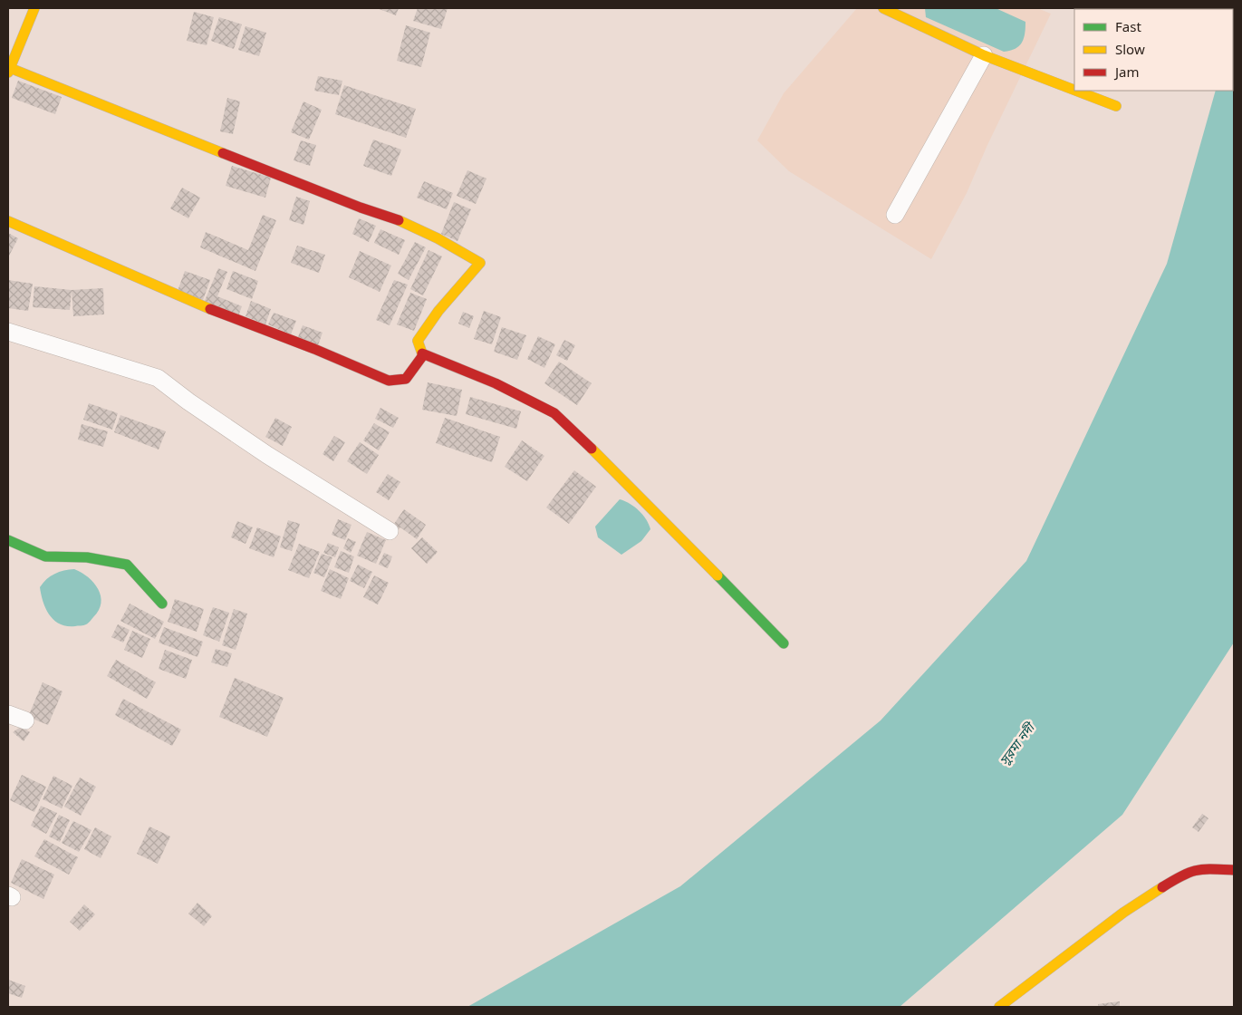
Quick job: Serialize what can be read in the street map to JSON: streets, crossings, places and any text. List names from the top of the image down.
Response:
{
  "water": ["সুরমা নদী"],
  "legend": ["Fast", "Slow", "Jam"]
}
